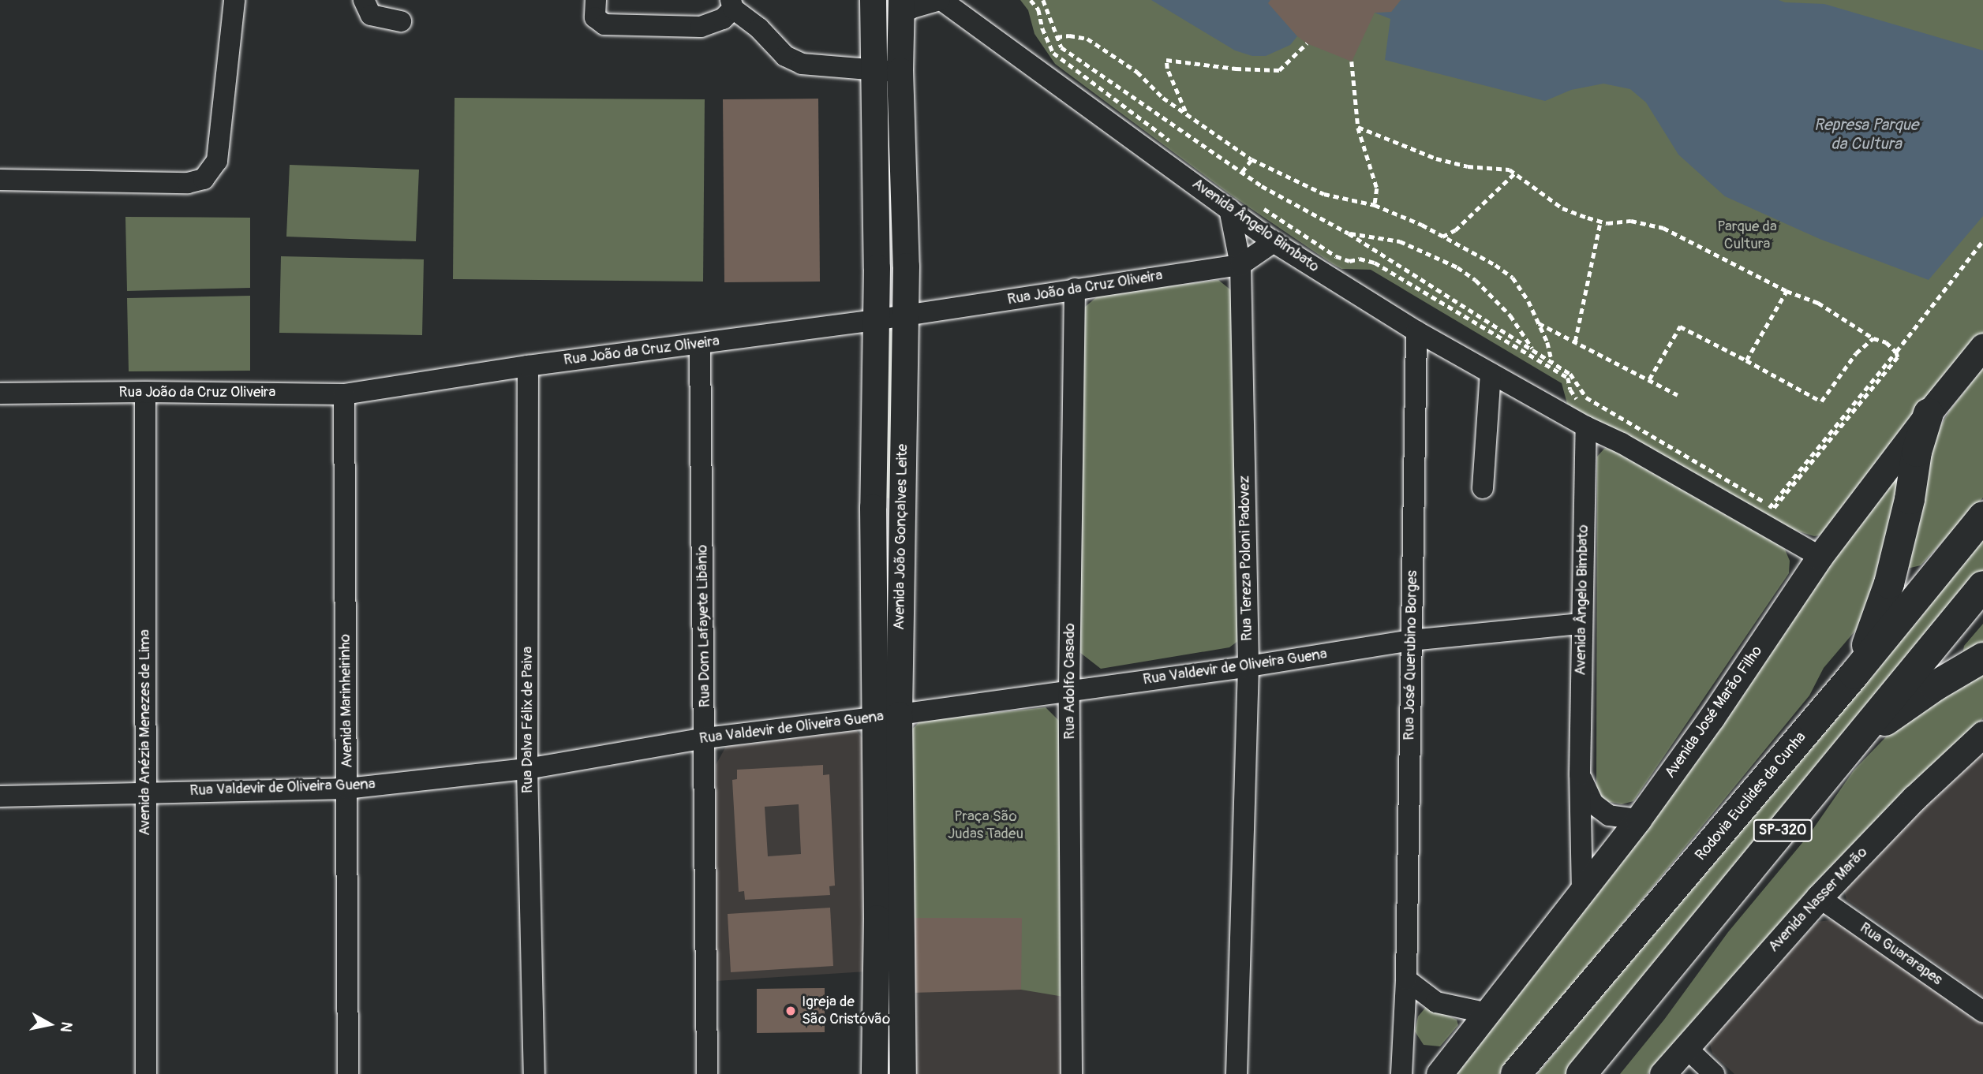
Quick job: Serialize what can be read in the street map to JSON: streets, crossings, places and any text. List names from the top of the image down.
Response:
{
  "streets": {
    "highway": ["Rodovia Euclides da Cunha", "SP-320"],
    "main road": ["Avenida João Gonçalves Leite", "Avenida José Marão Filho", "Avenida Nasser Marão"],
    "street": [
      "Avenida Ângelo Bimbato",
      "Rua João da Cruz Oliveira",
      "Rua Tereza Poloni Padovez",
      "Rua Dom Lafayete Libânio",
      "Rua José Querubino Borges",
      "Rua Valdevir de Oliveira Guena",
      "Rua Adolfo Casado",
      "Avenida Marinheirinho",
      "Rua Dalva Félix de Paiva",
      "Avenida Anézia Menezes de Lima",
      "Rua Guararapes"
    ]
  },
  "crossings": [
    ["Avenida Ângelo Bimbato", "Rua João da Cruz Oliveira"],
    ["Avenida Ângelo Bimbato", "Avenida João Gonçalves Leite"],
    ["Avenida Ângelo Bimbato", "Rua Tereza Poloni Padovez"],
    ["Avenida Ângelo Bimbato", "Rua José Querubino Borges"],
    ["Avenida Ângelo Bimbato", "Rua Valdevir de Oliveira Guena"],
    ["Avenida Ângelo Bimbato", "Avenida José Marão Filho"],
    ["Rua João da Cruz Oliveira", "Avenida João Gonçalves Leite"],
    ["Rua João da Cruz Oliveira", "Rua Tereza Poloni Padovez"],
    ["Rua João da Cruz Oliveira", "Rua Dom Lafayete Libânio"],
    ["Rua João da Cruz Oliveira", "Rua Adolfo Casado"],
    ["Rua João da Cruz Oliveira", "Avenida Marinheirinho"],
    ["Rua João da Cruz Oliveira", "Rua Dalva Félix de Paiva"],
    ["Rua João da Cruz Oliveira", "Avenida Anézia Menezes de Lima"],
    ["Avenida João Gonçalves Leite", "Rua Valdevir de Oliveira Guena"],
    ["Rua Tereza Poloni Padovez", "Rua Valdevir de Oliveira Guena"],
    ["Rua Dom Lafayete Libânio", "Rua Valdevir de Oliveira Guena"],
    ["Rua José Querubino Borges", "Rua Valdevir de Oliveira Guena"],
    ["Rua Valdevir de Oliveira Guena", "Rua Adolfo Casado"],
    ["Rua Valdevir de Oliveira Guena", "Avenida Marinheirinho"],
    ["Rua Valdevir de Oliveira Guena", "Rua Dalva Félix de Paiva"],
    ["Rua Valdevir de Oliveira Guena", "Avenida Anézia Menezes de Lima"],
    ["Avenida Nasser Marão", "Rua Guararapes"]
  ],
  "water": ["Represa Parque da Cultura"],
  "parks": ["Parque da Cultura", "Praça São Judas Tadeu"],
  "places": ["Igreja de São Cristóvão"],
  "north": "right"
}
